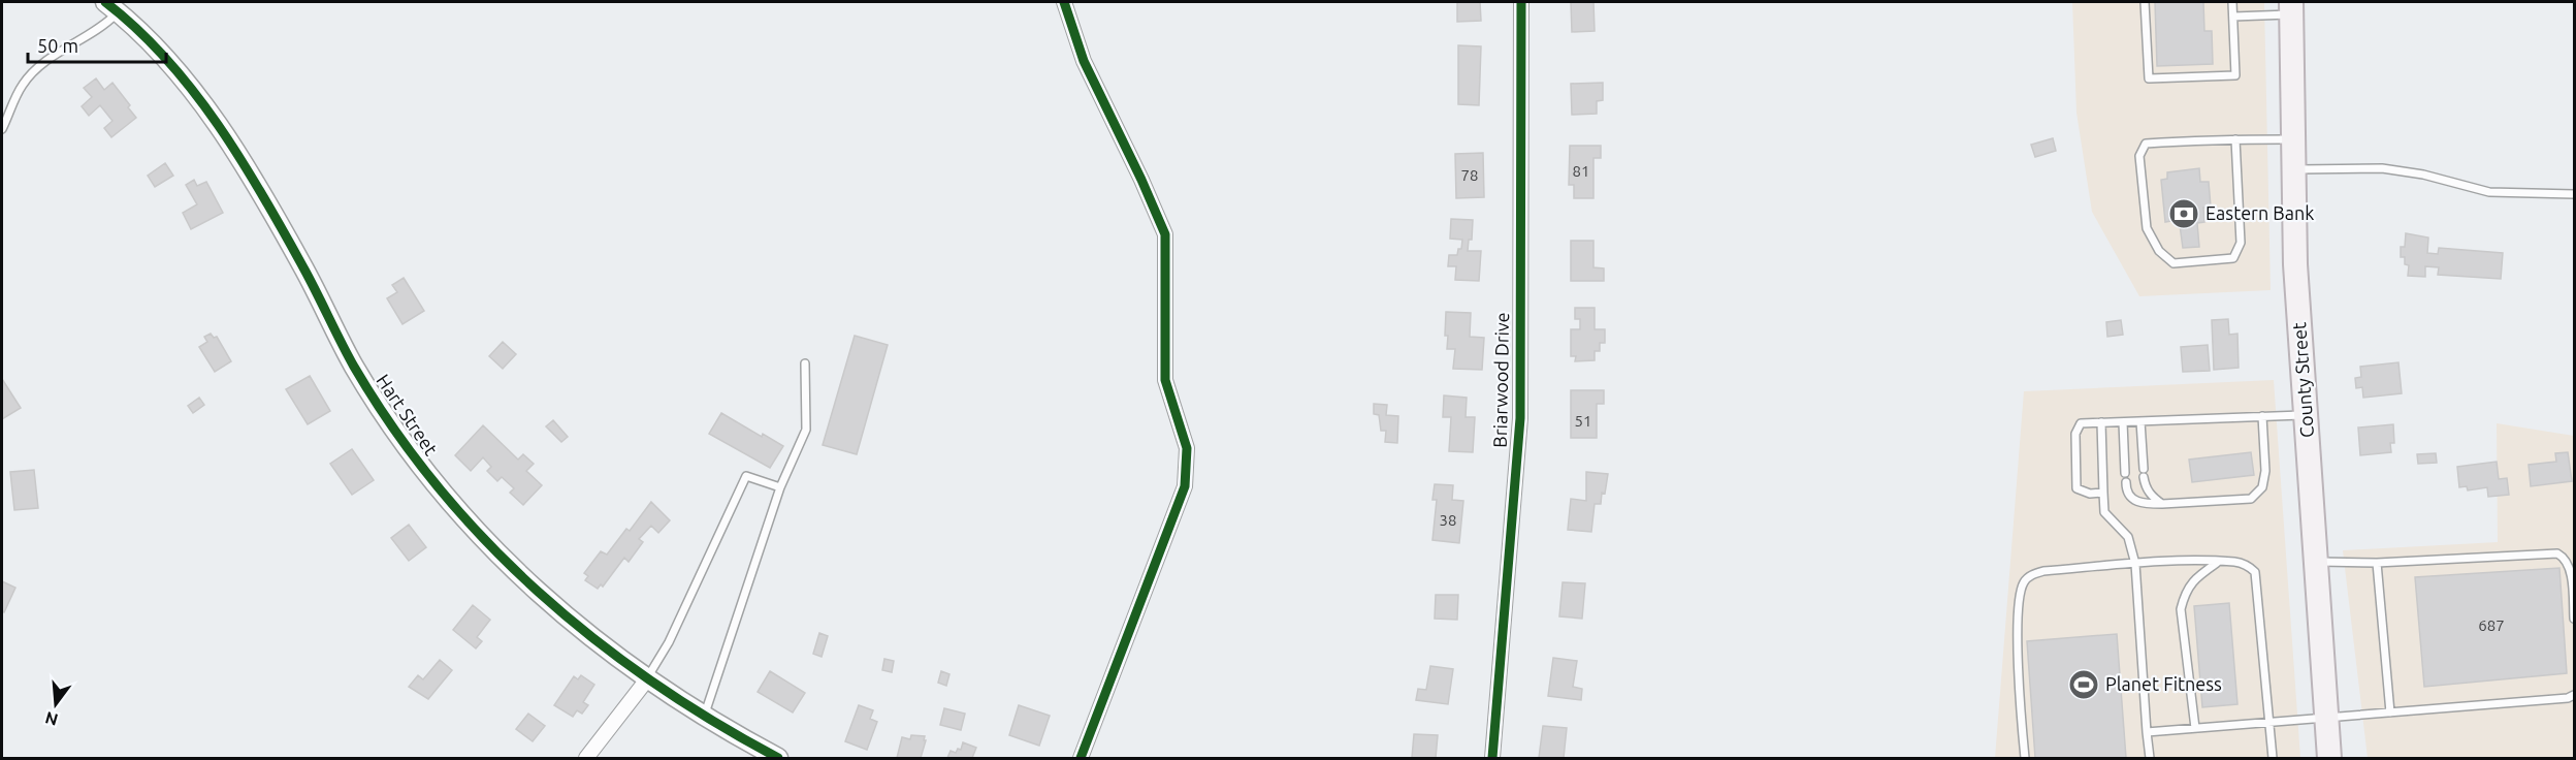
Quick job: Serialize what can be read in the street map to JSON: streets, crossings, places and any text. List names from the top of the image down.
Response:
{
  "streets": {
    "main road": ["County Street"],
    "street": ["Briarwood Drive", "Hart Street"]
  },
  "places": {
    "bank": ["Eastern Bank"],
    "sports": ["Planet Fitness"]
  },
  "house_numbers": [
    "81",
    "78",
    "51",
    "38",
    "687"
  ],
  "scale_bar": "50 m",
  "north": "bottom"
}
